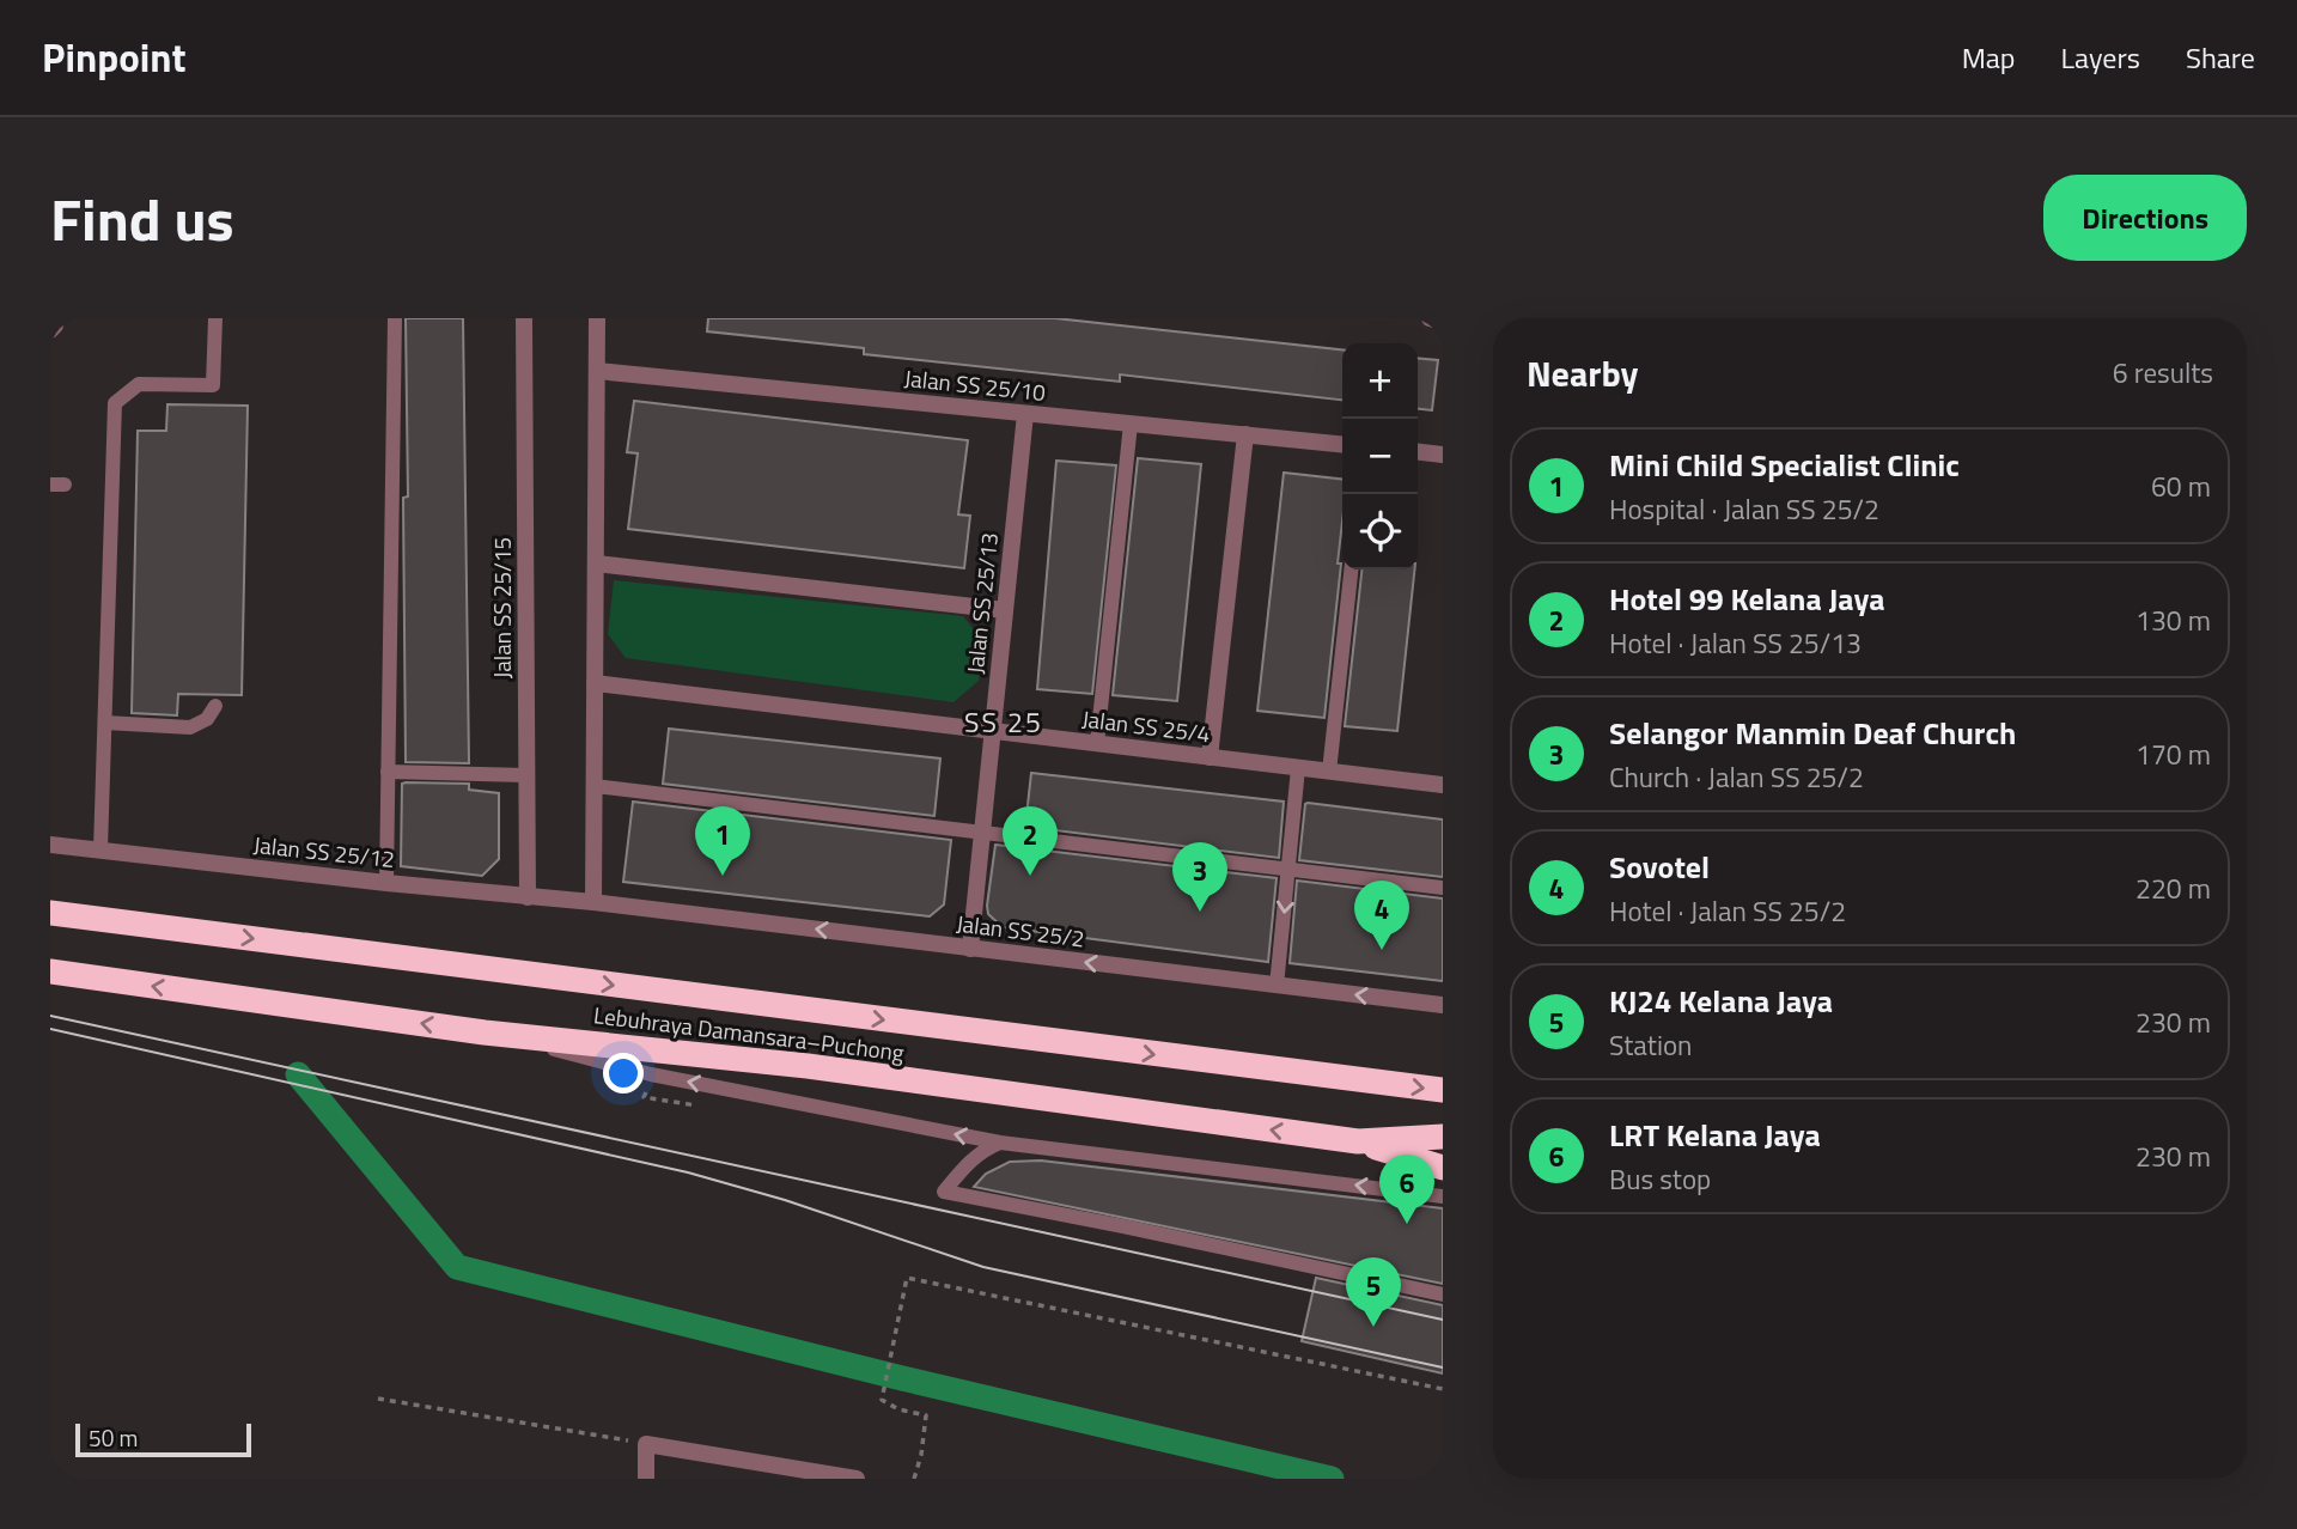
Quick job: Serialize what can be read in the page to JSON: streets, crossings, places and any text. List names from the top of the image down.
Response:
{
  "streets": {
    "highway": ["Lebuhraya Damansara–Puchong"],
    "street": [
      "Jalan SS 25/10",
      "Jalan SS 25/13",
      "Jalan SS 25/15",
      "Jalan SS 25/4",
      "Jalan SS 25/12",
      "Jalan SS 25/2"
    ]
  },
  "crossings": [
    ["Jalan SS 25/10", "Jalan SS 25/13"],
    ["Jalan SS 25/13", "Jalan SS 25/4"],
    ["Jalan SS 25/13", "Jalan SS 25/2"],
    ["Jalan SS 25/15", "Jalan SS 25/12"],
    ["Jalan SS 25/12", "Jalan SS 25/2"]
  ],
  "one_way": ["Jalan SS 25/2"],
  "districts": ["SS 25"],
  "scale_bar": "50 m",
  "page": {
    "header": "Pinpoint",
    "nav": ["Map", "Layers", "Share"],
    "title": "Find us",
    "buttons": "Directions",
    "heading": ["Nearby", "6 results"],
    "map_buttons": ["+", "−"],
    "list": [
      {
        "mark": "1",
        "name": "Mini Child Specialist Clinic",
        "note": "Hospital · Jalan SS 25/2",
        "value": "60 m"
      },
      {
        "mark": "2",
        "name": "Hotel 99 Kelana Jaya",
        "note": "Hotel · Jalan SS 25/13",
        "value": "130 m"
      },
      {
        "mark": "3",
        "name": "Selangor Manmin Deaf Church",
        "note": "Church · Jalan SS 25/2",
        "value": "170 m"
      },
      {
        "mark": "4",
        "name": "Sovotel",
        "note": "Hotel · Jalan SS 25/2",
        "value": "220 m"
      },
      {
        "mark": "5",
        "name": "KJ24 Kelana Jaya",
        "note": "Station",
        "value": "230 m"
      },
      {
        "mark": "6",
        "name": "LRT Kelana Jaya",
        "note": "Bus stop",
        "value": "230 m"
      }
    ],
    "pins": [
      "1",
      "2",
      "3",
      "4",
      "6",
      "5"
    ],
    "scale": "50 m"
  }
}
